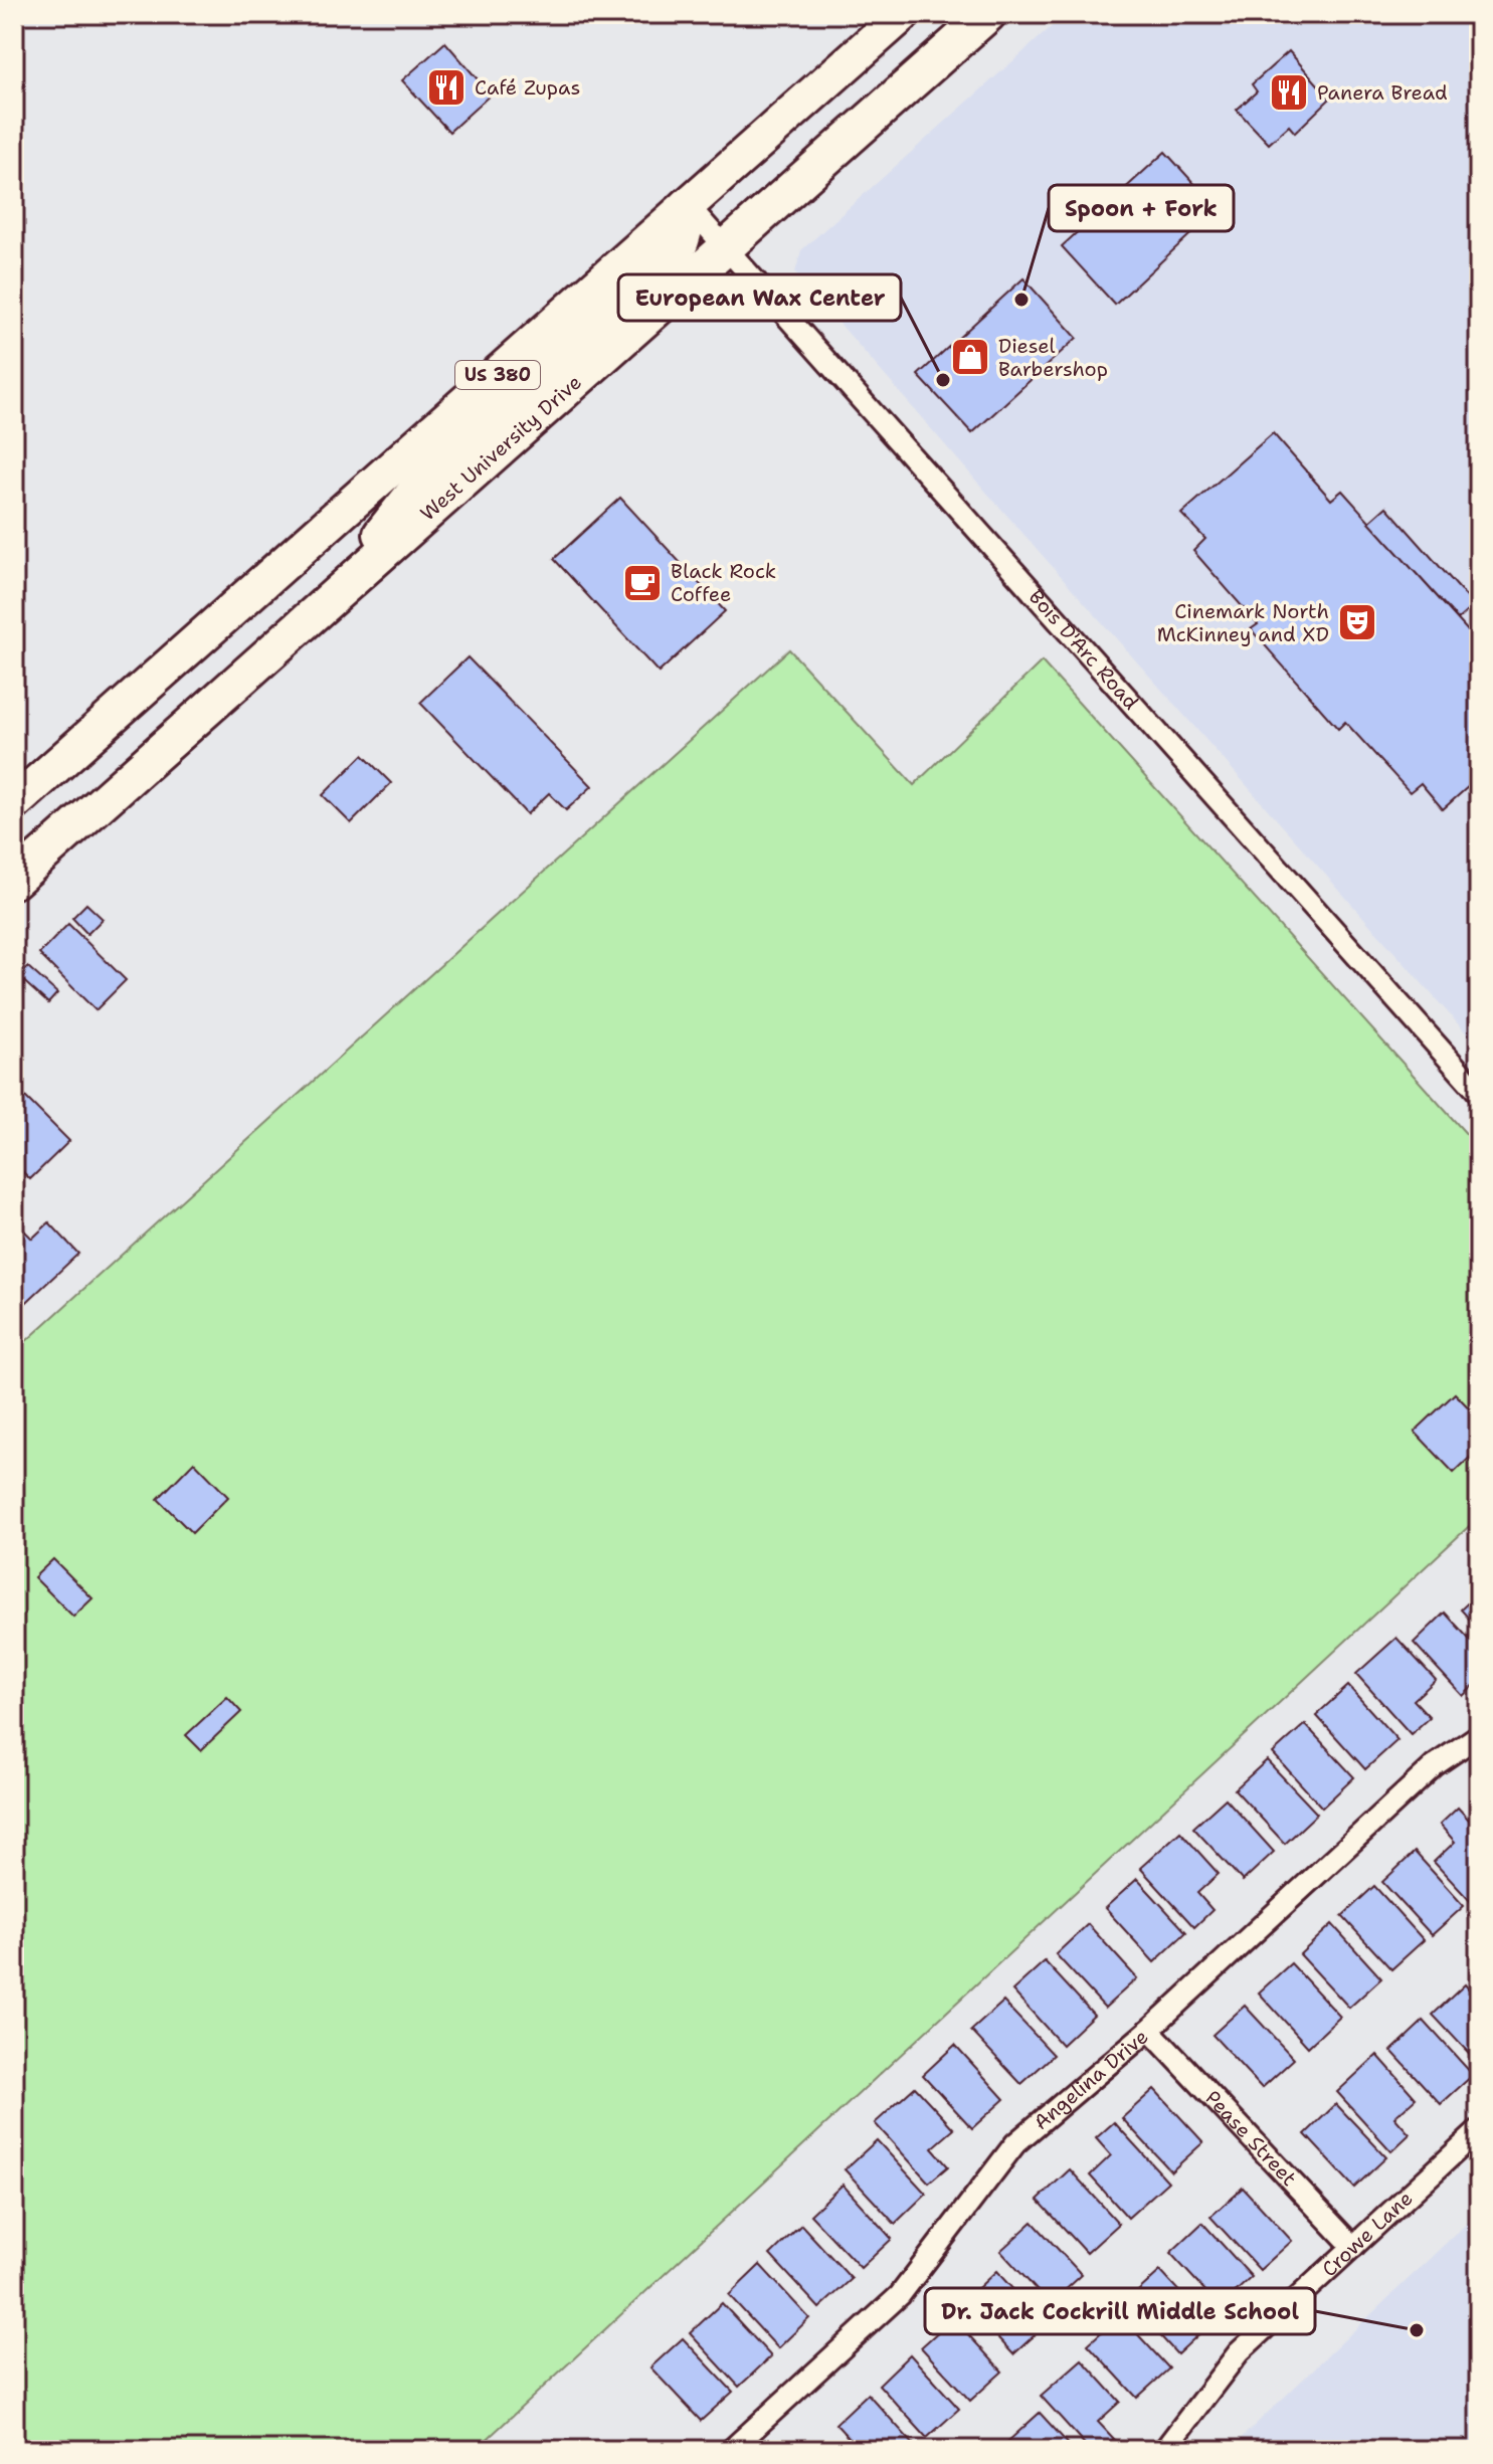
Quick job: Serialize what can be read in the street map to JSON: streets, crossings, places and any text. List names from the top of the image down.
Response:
{
  "streets": {
    "highway": ["US 380", "West University Drive"],
    "street": [
      "Bois D'Arc Road",
      "Angelina Drive",
      "Pease Street",
      "Crowe Lane"
    ]
  },
  "crossings": [
    ["US 380", "Bois D'Arc Road"],
    ["West University Drive", "Bois D'Arc Road"],
    ["Angelina Drive", "Pease Street"],
    ["Pease Street", "Crowe Lane"]
  ],
  "places": {
    "restaurant": ["Café Zupas", "Panera Bread"],
    "other": ["Spoon + Fork", "European Wax Center", "Dr. Jack Cockrill Middle School"],
    "shop": ["Diesel Barbershop"],
    "cafe": ["Black Rock Coffee"],
    "theatre": ["Cinemark North McKinney and XD"]
  }
}
